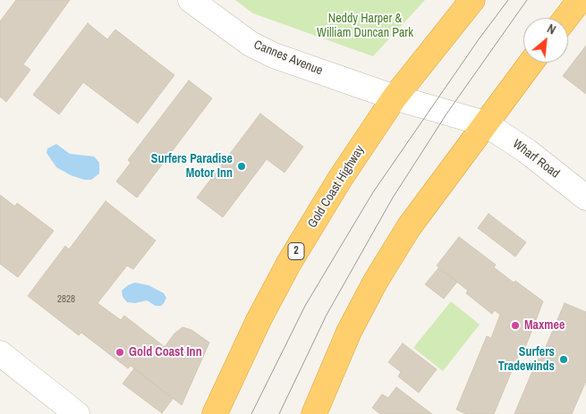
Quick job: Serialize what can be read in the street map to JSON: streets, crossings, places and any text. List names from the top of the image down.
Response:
{
  "streets": {
    "highway": ["Gold Coast Highway", "2"],
    "street": ["Cannes Avenue", "Wharf Road"]
  },
  "crossings": [
    ["Cannes Avenue", "Wharf Road"],
    ["Cannes Avenue", "Gold Coast Highway"]
  ],
  "parks": ["Neddy Harper & William Duncan Park"],
  "places": [
    "Surfers Paradise Motor Inn",
    "Maxmee",
    "Gold Coast Inn",
    "Surfers Tradewinds"
  ],
  "house_numbers": ["2828"],
  "north": "top right"
}
